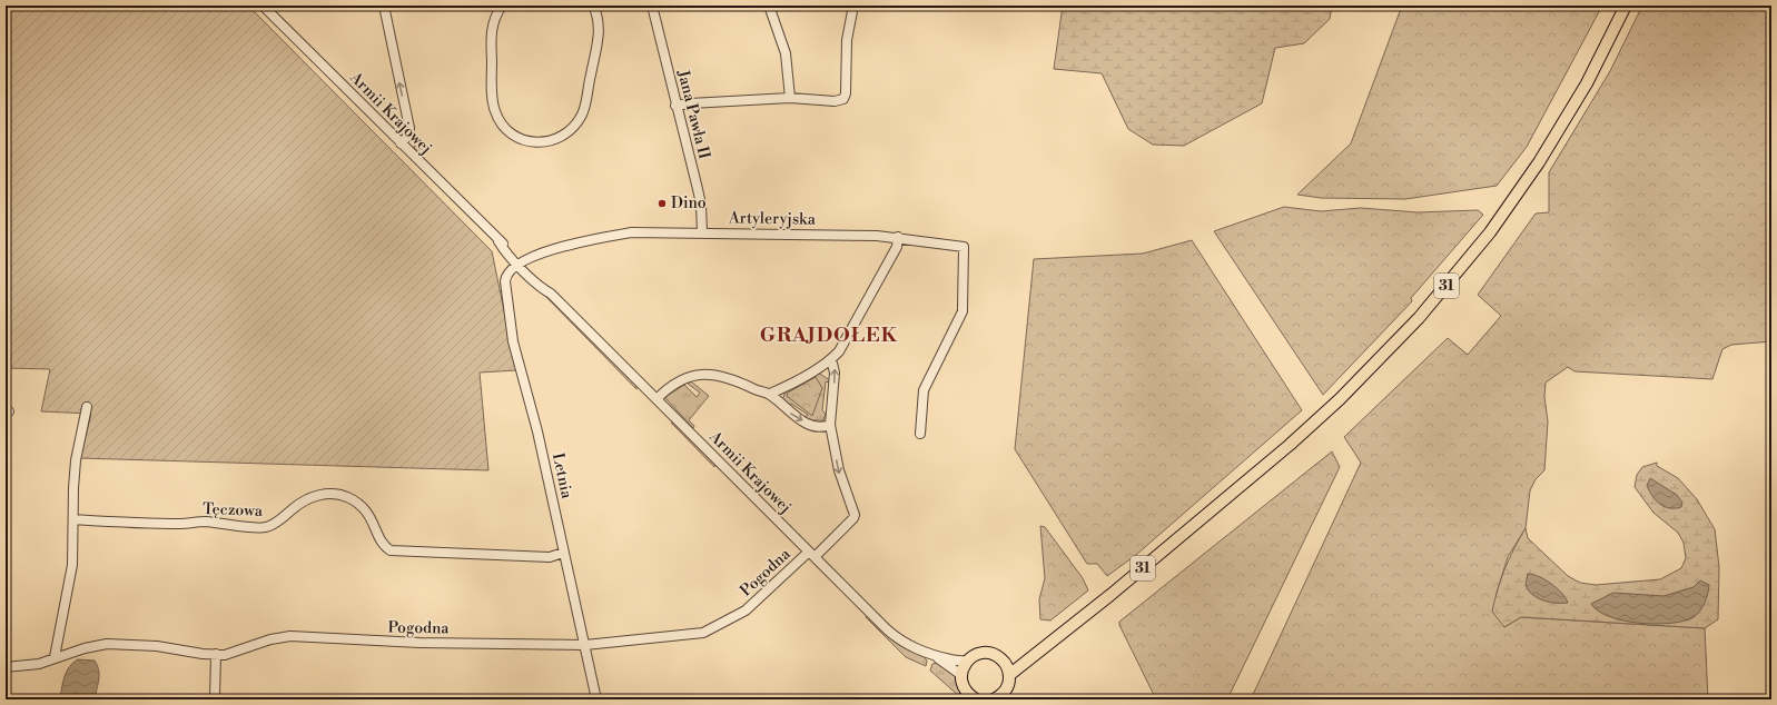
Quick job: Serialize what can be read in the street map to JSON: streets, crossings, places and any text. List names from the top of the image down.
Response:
{
  "streets": {
    "main road": ["31"],
    "street": [
      "Armii Krajowej",
      "Jana Pawła II",
      "Artyleryjska",
      "Letnia",
      "Tęczowa",
      "Pogodna"
    ]
  },
  "crossings": [
    ["Armii Krajowej", "Artyleryjska"],
    ["Armii Krajowej", "Letnia"],
    ["Armii Krajowej", "Pogodna"],
    ["Jana Pawła II", "Artyleryjska"],
    ["Artyleryjska", "Letnia"],
    ["Letnia", "Tęczowa"],
    ["Letnia", "Pogodna"]
  ],
  "districts": ["GRAJDOŁEK"],
  "places": ["Dino"]
}
